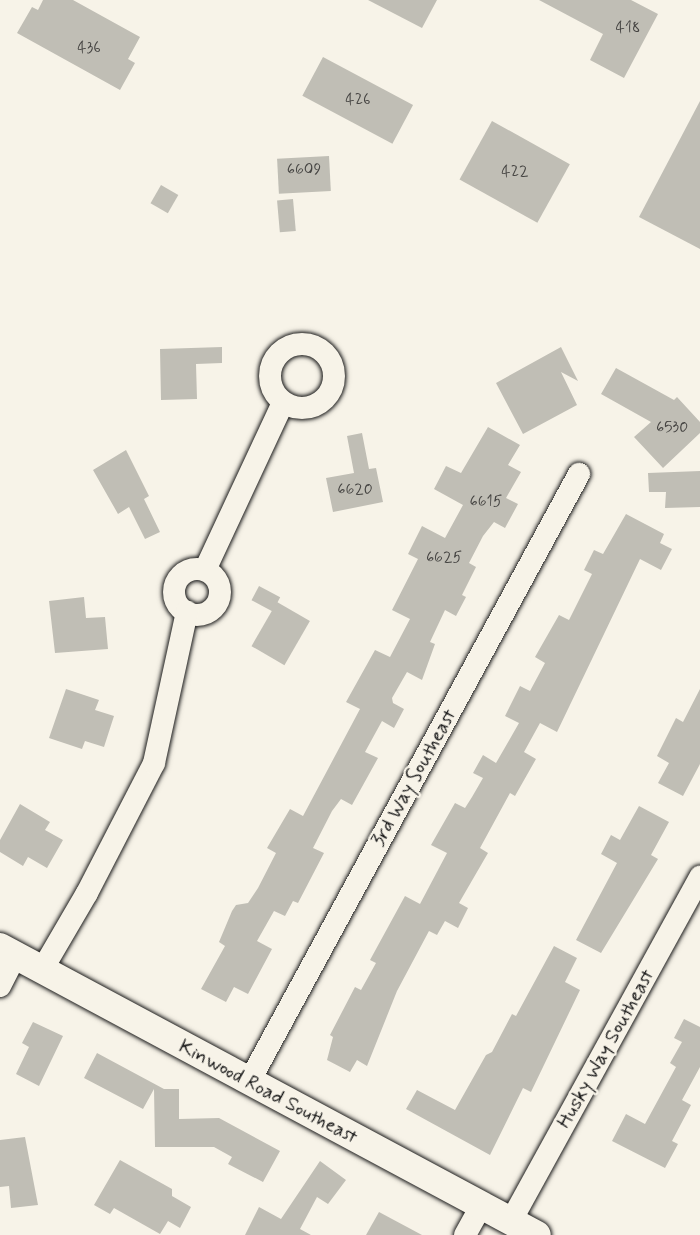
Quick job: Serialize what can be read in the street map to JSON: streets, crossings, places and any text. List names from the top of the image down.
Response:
{
  "streets": {
    "street": ["3rd Way Southeast", "Husky Way Southeast", "Kinwood Road Southeast"]
  },
  "crossings": [
    ["3rd Way Southeast", "Kinwood Road Southeast"],
    ["Husky Way Southeast", "Kinwood Road Southeast"]
  ],
  "house_numbers": [
    "418",
    "436",
    "426",
    "6609",
    "422",
    "6530",
    "6620",
    "6615",
    "6625"
  ]
}
